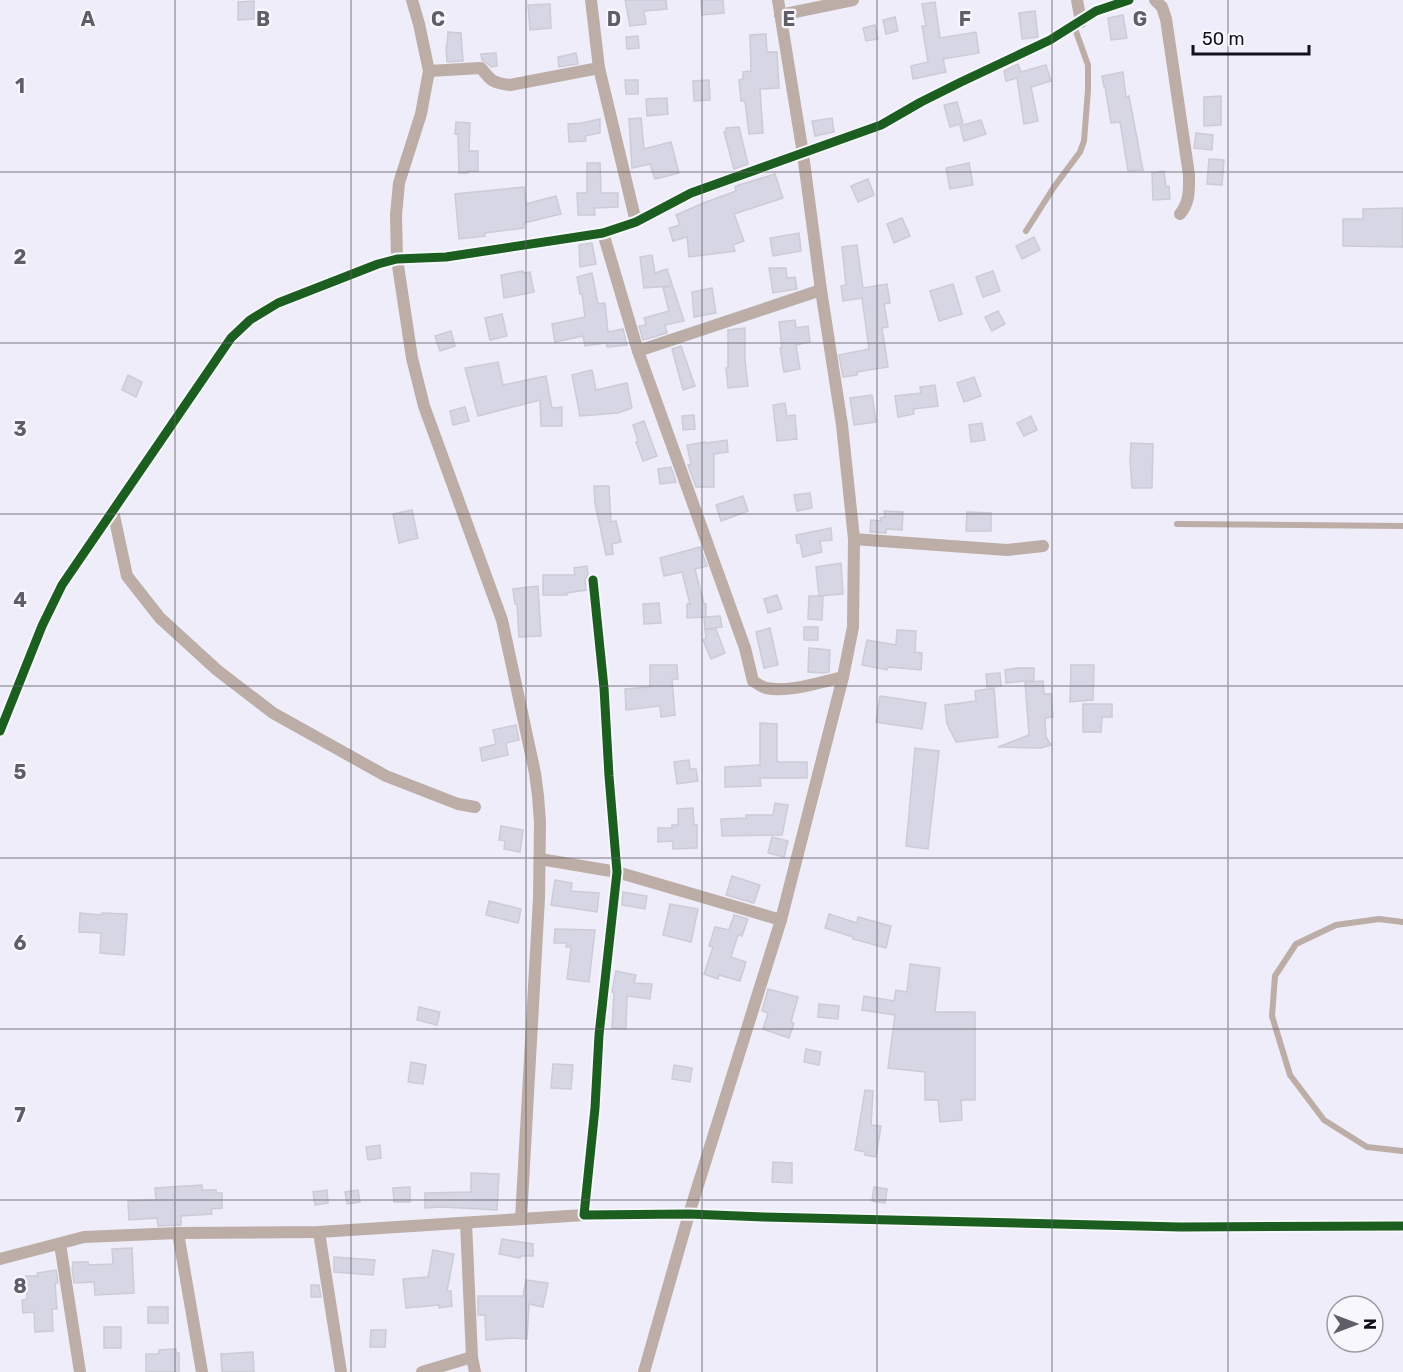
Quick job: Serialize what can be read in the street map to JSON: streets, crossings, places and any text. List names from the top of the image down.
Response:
{
  "scale_bar": "50 m",
  "north": "right",
  "grid": {
    "columns": [
      "A",
      "B",
      "C",
      "D",
      "E",
      "F",
      "G"
    ],
    "rows": [
      "1",
      "2",
      "3",
      "4",
      "5",
      "6",
      "7",
      "8"
    ]
  }
}
